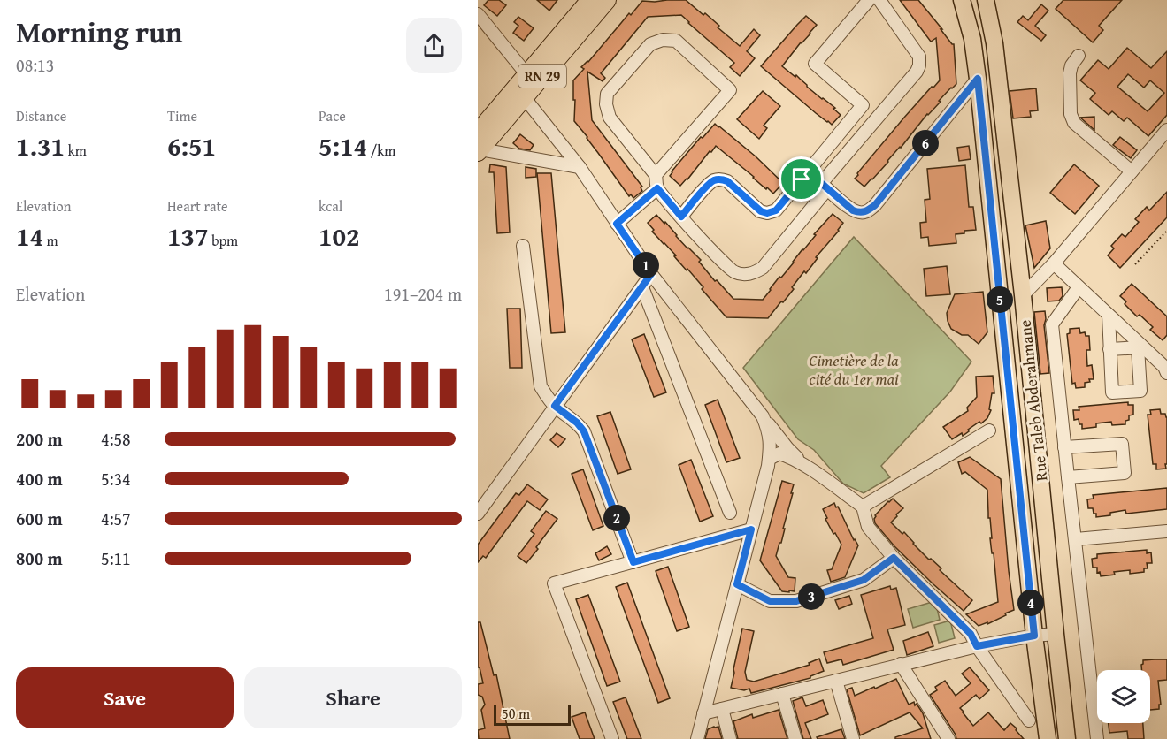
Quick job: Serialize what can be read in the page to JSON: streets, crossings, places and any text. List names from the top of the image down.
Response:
{
  "streets": {
    "highway": ["RN 29"],
    "main road": ["Rue Taleb Abderahmane"]
  },
  "parks": ["Cimetière de la cité du 1er mai"],
  "scale_bar": "50 m",
  "page": {
    "heading": ["Morning run", "08:13"],
    "stats": [
      ["Distance", "1.31 km"],
      ["Time", "6:51"],
      ["Pace", "5:14 /km"],
      ["Elevation", "14 m"],
      ["Heart rate", "137 bpm"],
      ["kcal", "102"]
    ],
    "pins": [
      "6",
      "1",
      "5",
      "2",
      "3",
      "4"
    ],
    "chart": ["Elevation", "191–204 m"],
    "list": [
      {
        "name": "200 m",
        "note": "4:58"
      },
      {
        "name": "400 m",
        "note": "5:34"
      },
      {
        "name": "600 m",
        "note": "4:57"
      },
      {
        "name": "800 m",
        "note": "5:11"
      }
    ],
    "buttons": ["Save", "Share"],
    "scale": "50 m"
  }
}
